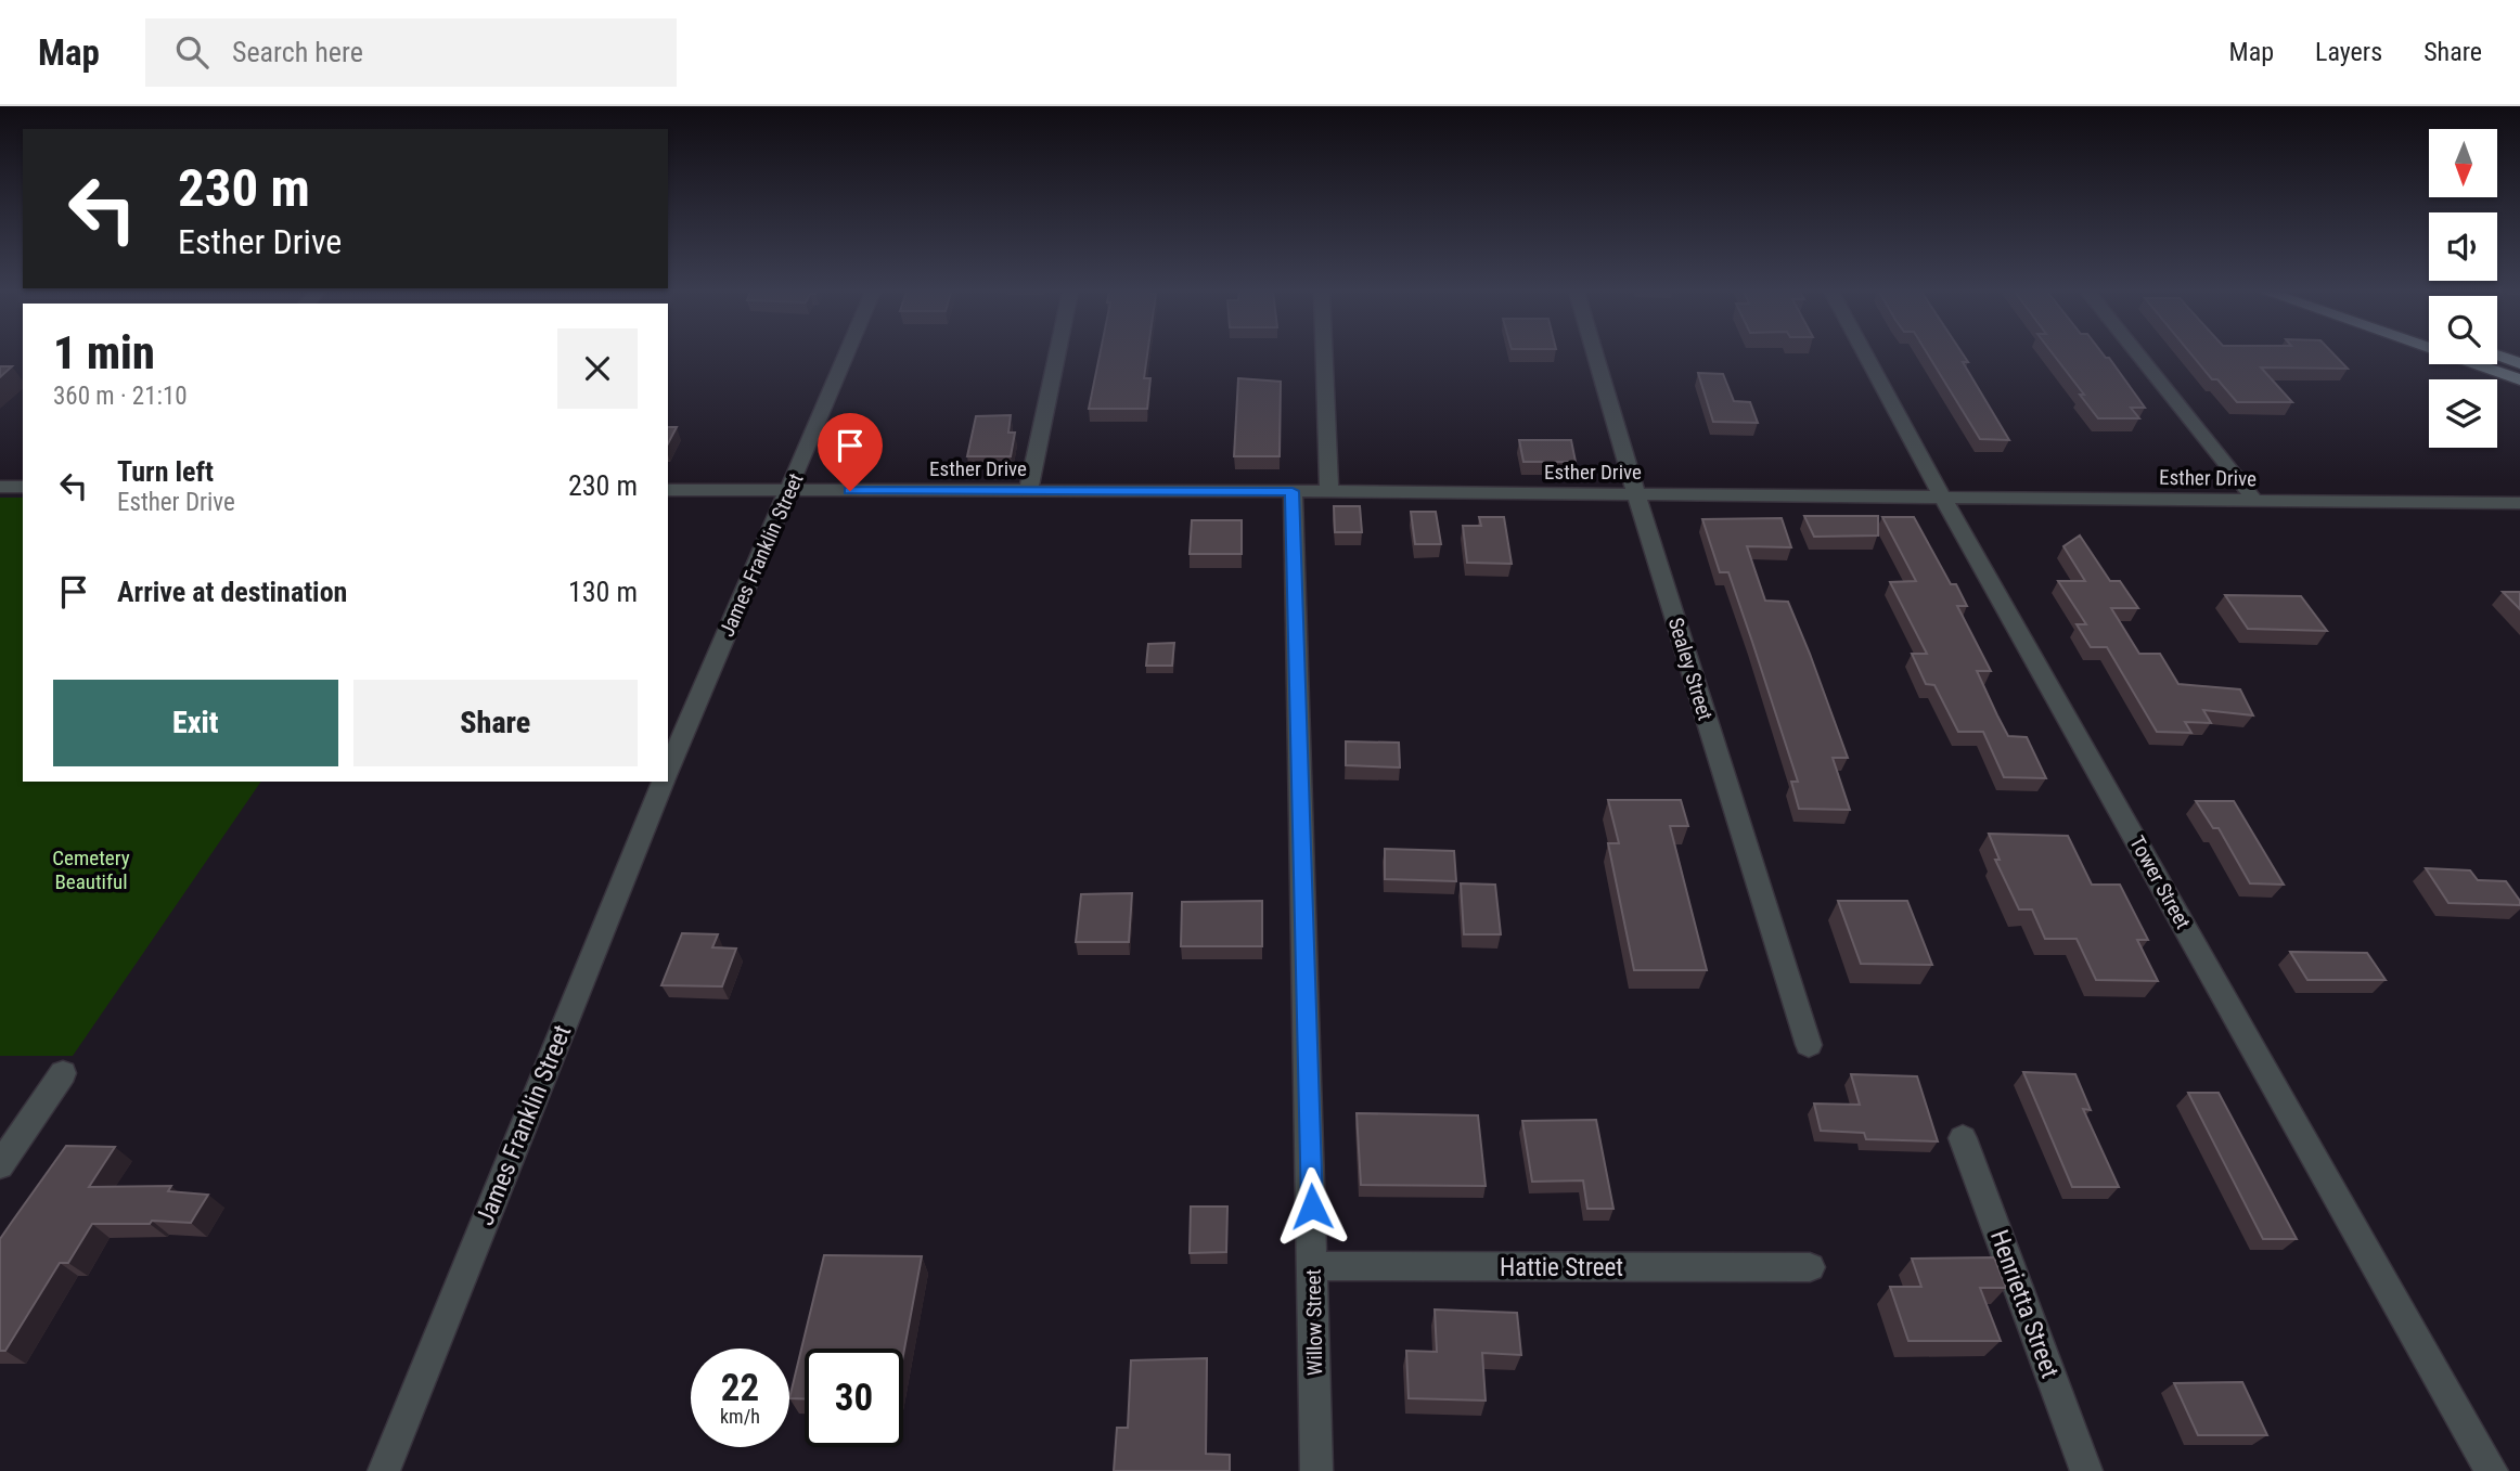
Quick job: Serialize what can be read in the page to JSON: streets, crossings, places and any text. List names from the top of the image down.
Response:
{
  "streets": {
    "street": [
      "Esther Drive",
      "James Franklin Street",
      "Sealey Street",
      "Tower Street",
      "Hattie Street",
      "Henrietta Street",
      "Willow Street"
    ]
  },
  "crossings": [
    ["Esther Drive", "James Franklin Street"],
    ["Esther Drive", "Sealey Street"],
    ["Esther Drive", "Tower Street"],
    ["Esther Drive", "Willow Street"],
    ["Hattie Street", "Willow Street"]
  ],
  "parks": ["Cemetery Beautiful"],
  "north": "bottom",
  "page": {
    "header": "Map",
    "search": "Search here",
    "nav": ["Map", "Layers", "Share"],
    "turn": ["230 m", "Esther Drive"],
    "heading": ["1 min", "360 m · 21:10"],
    "list": [
      {
        "name": "Turn left",
        "note": "Esther Drive",
        "value": "230 m"
      },
      {
        "name": "Arrive at destination",
        "value": "130 m"
      }
    ],
    "buttons": ["Exit", "Share"],
    "speed": "22 km/h",
    "limit": "30"
  }
}
